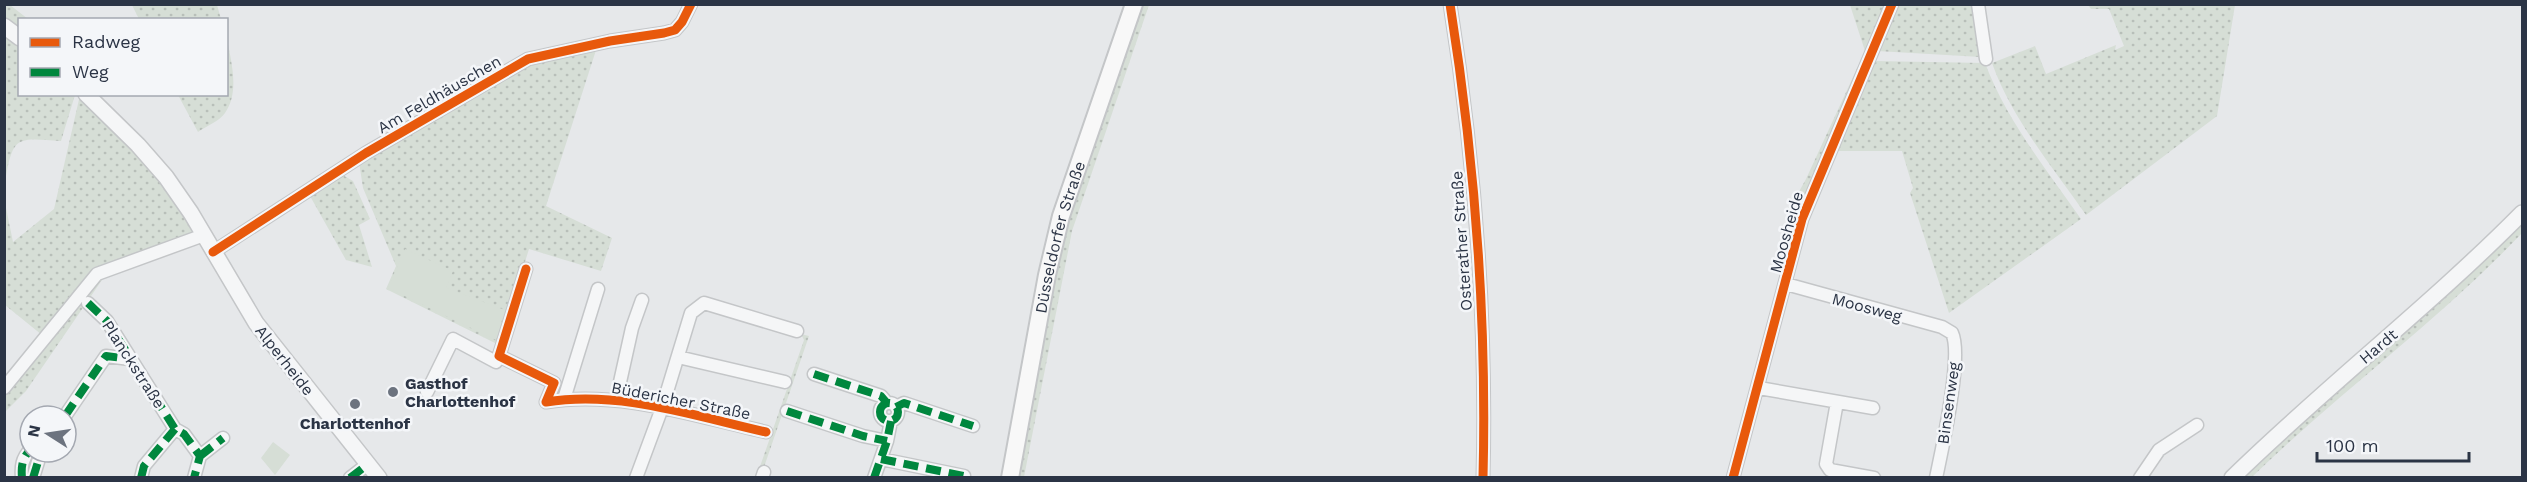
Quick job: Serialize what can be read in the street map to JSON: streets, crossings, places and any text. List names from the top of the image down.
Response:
{
  "streets": {
    "main road": ["Düsseldorfer Straße"],
    "street": [
      "Am Feldhäuschen",
      "Moosheide",
      "Osterather Straße",
      "Moosweg",
      "Hardt",
      "Alperheide",
      "Planckstraße",
      "Büdericher Straße",
      "Binsenweg"
    ]
  },
  "crossings": [
    ["Am Feldhäuschen", "Alperheide"],
    ["Moosheide", "Moosweg"],
    ["Moosweg", "Binsenweg"]
  ],
  "places": ["Gasthof Charlottenhof", "Charlottenhof"],
  "legend": ["Radweg", "Weg"],
  "scale_bar": "100 m",
  "north": "left"
}
